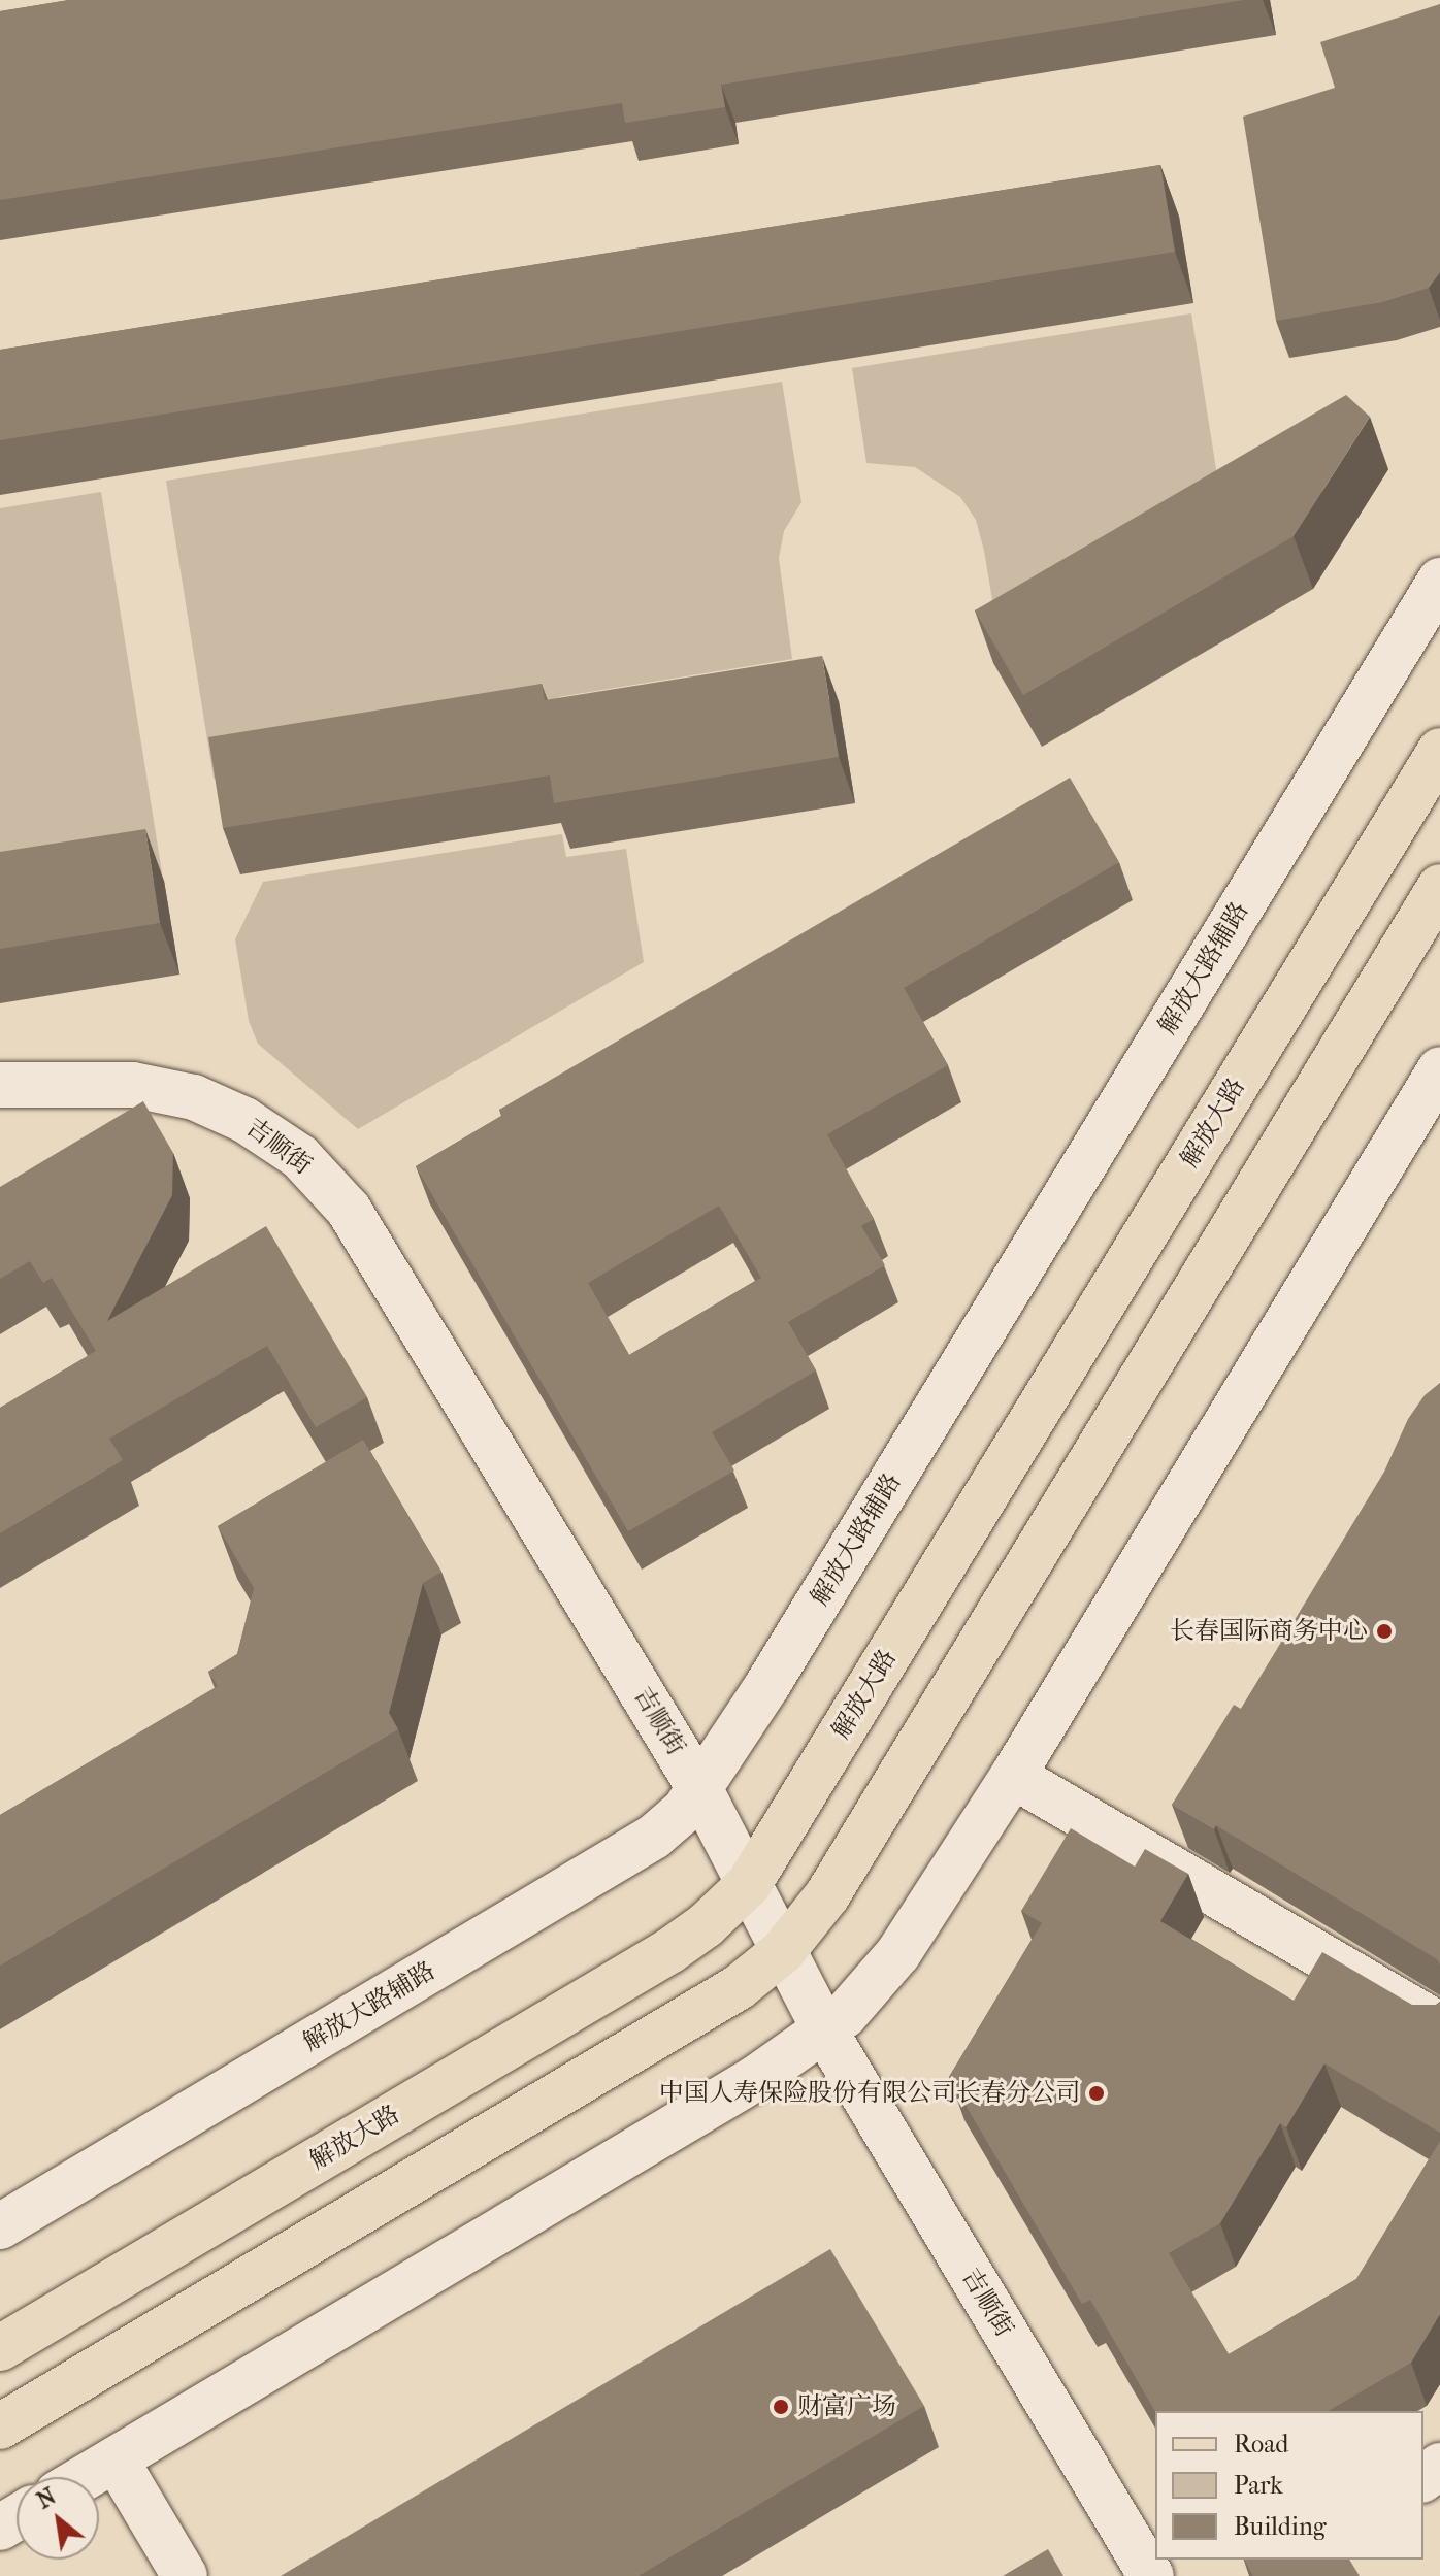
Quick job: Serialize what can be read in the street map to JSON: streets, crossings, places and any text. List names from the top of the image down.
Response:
{
  "streets": {
    "main road": ["解放大路"],
    "street": ["解放大路辅路", "吉顺街"]
  },
  "crossings": [
    ["解放大路辅路", "吉顺街"],
    ["解放大路", "吉顺街"]
  ],
  "places": ["长春国际商务中心", "中国人寿保险股份有限公司长春分公司", "财富广场"],
  "legend": ["Road", "Park", "Building"],
  "north": "top left"
}
